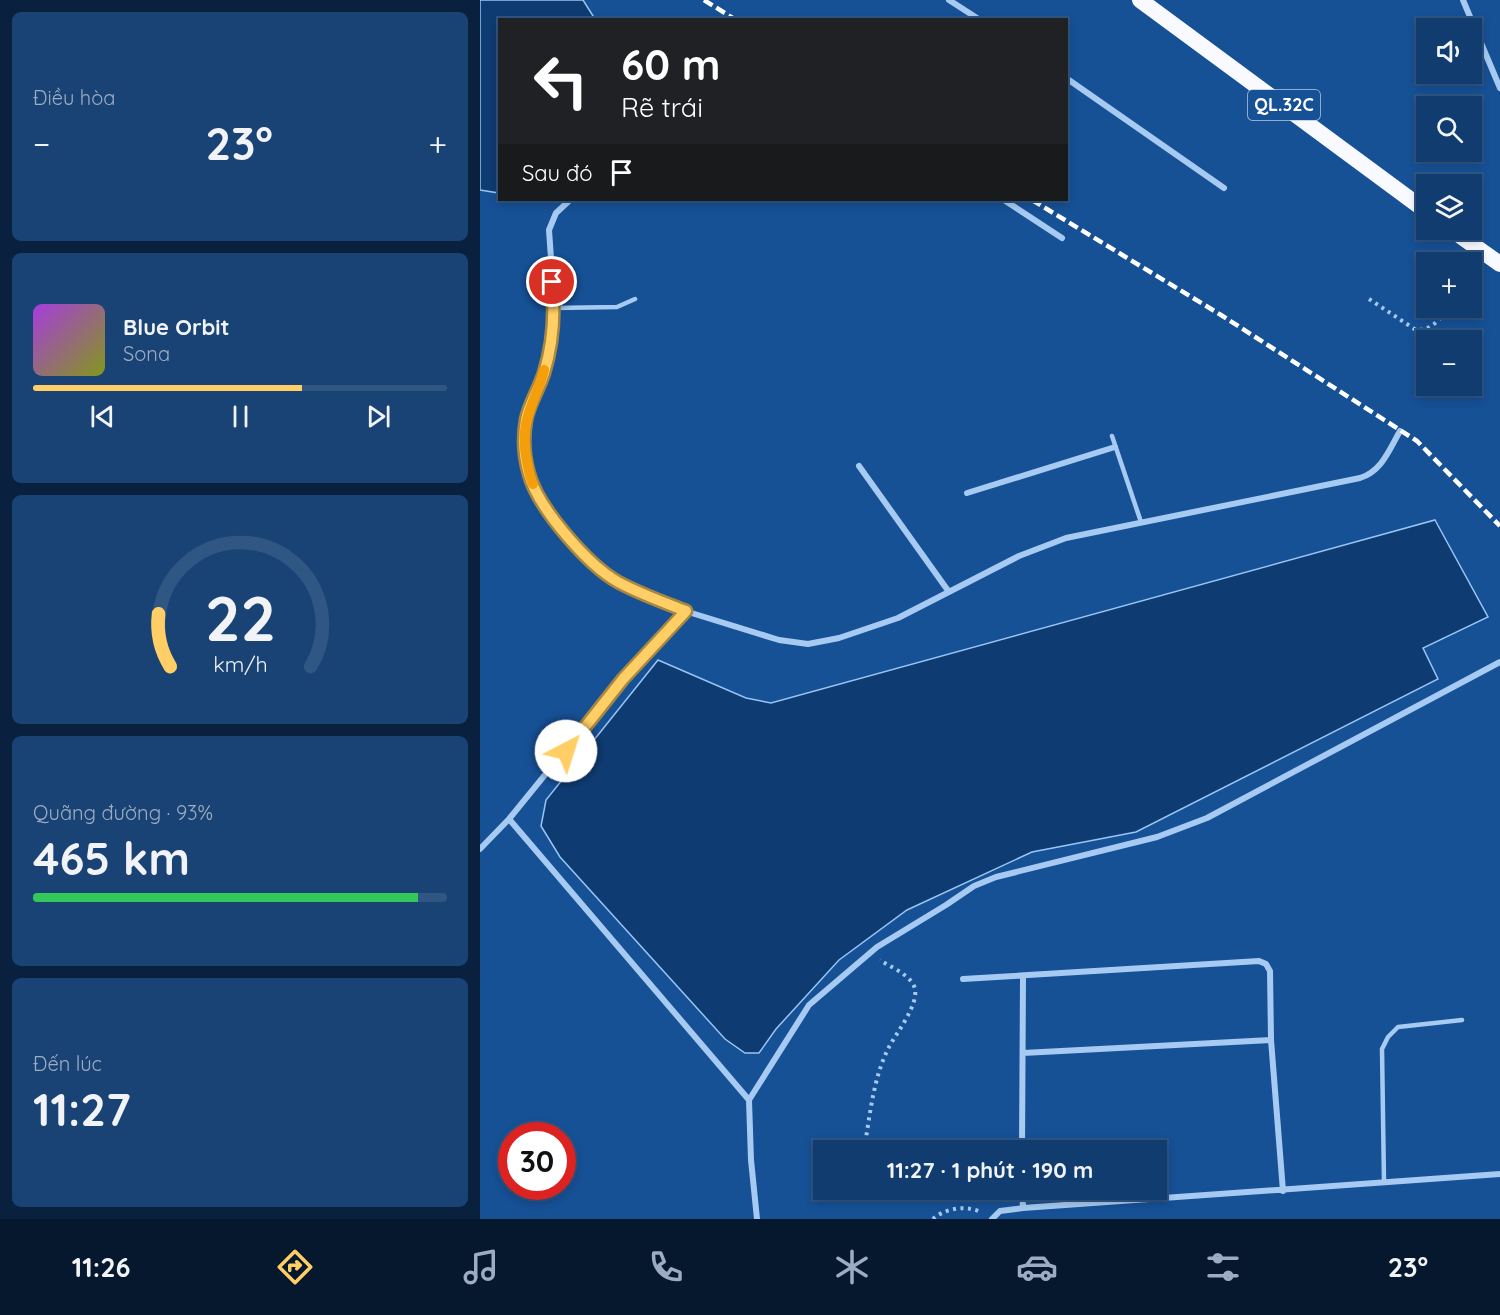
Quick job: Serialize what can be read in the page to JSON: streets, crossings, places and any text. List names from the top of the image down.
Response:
{
  "streets": {
    "highway": ["QL.32C"]
  },
  "page": {
    "tile": [
      "Điều hòa",
      ["Quãng đường · 93%", "465 km"],
      ["Đến lúc", "11:27"]
    ],
    "map_buttons": ["+", "−"],
    "turn": ["60 m", "Rẽ trái"],
    "heat": ["−", "23°", "+"],
    "then": "Sau đó",
    "song": ["Blue Orbit", "Sona"],
    "limit": "30",
    "trip": "11:27 · 1 phút · 190 m",
    "tabs": ["11:26", "23°"],
    "gauge": ["22", "km/h"]
  }
}
